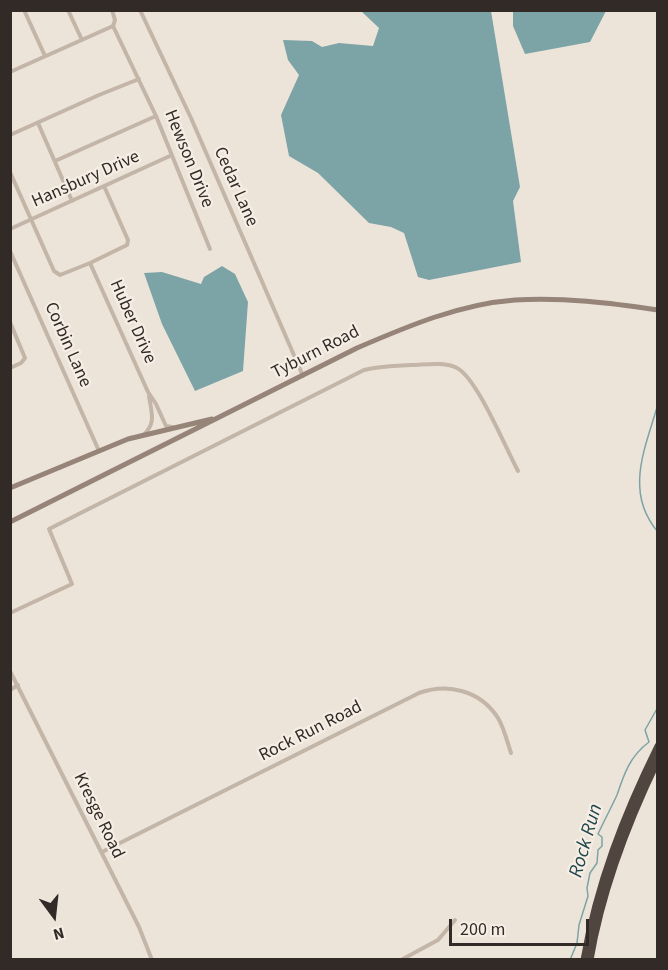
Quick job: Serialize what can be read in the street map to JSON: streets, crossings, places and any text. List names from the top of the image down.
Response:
{
  "streets": {
    "main road": ["Tyburn Road"],
    "street": [
      "Hewson Drive",
      "Hansbury Drive",
      "Cedar Lane",
      "Huber Drive",
      "Corbin Lane",
      "Rock Run Road",
      "Kresge Road"
    ]
  },
  "crossings": [
    ["Hewson Drive", "Hansbury Drive"],
    ["Cedar Lane", "Tyburn Road"],
    ["Rock Run Road", "Kresge Road"]
  ],
  "water": ["Rock Run"],
  "scale_bar": "200 m",
  "north": "bottom"
}
